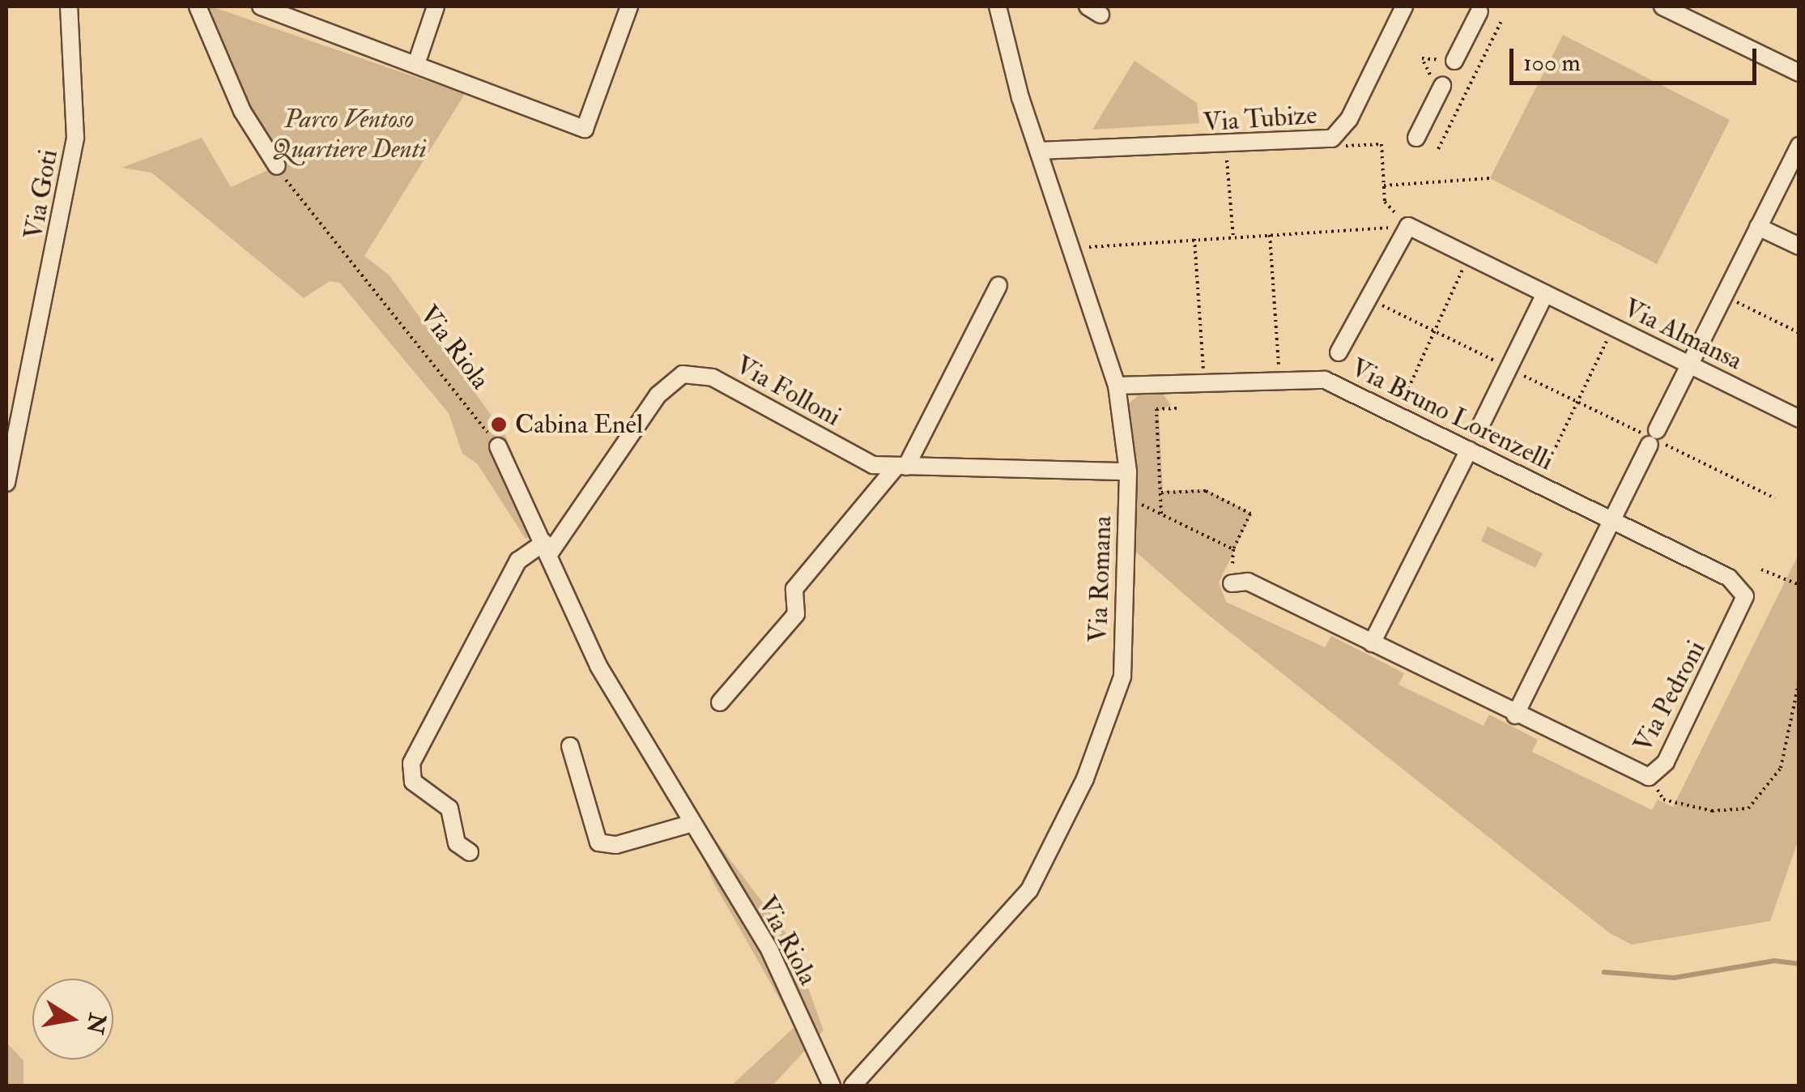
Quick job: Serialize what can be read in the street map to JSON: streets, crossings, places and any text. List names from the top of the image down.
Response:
{
  "streets": {
    "street": [
      "Via Tubize",
      "Via Goti",
      "Via Almansa",
      "Via Riola",
      "Via Folloni",
      "Via Bruno Lorenzelli",
      "Via Romana",
      "Via Pedroni"
    ]
  },
  "crossings": [
    ["Via Tubize", "Via Romana"],
    ["Via Riola", "Via Folloni"],
    ["Via Folloni", "Via Romana"],
    ["Via Bruno Lorenzelli", "Via Romana"],
    ["Via Bruno Lorenzelli", "Via Pedroni"]
  ],
  "parks": ["Parco Ventoso Quartiere Denti"],
  "places": ["Cabina Enel"],
  "scale_bar": "100 m",
  "north": "right"
}
